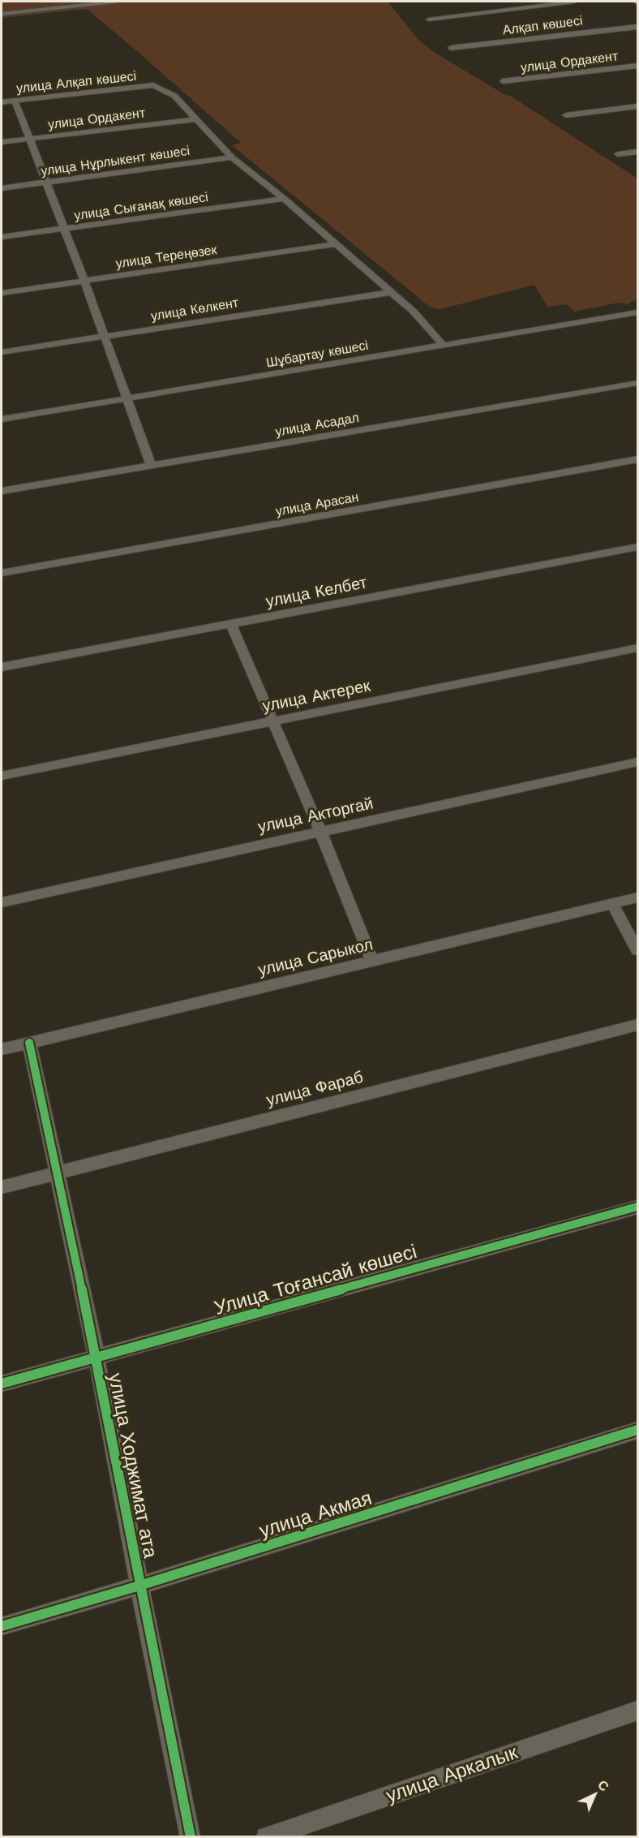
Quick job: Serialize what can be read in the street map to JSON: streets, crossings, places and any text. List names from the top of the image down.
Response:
{
  "streets": {
    "street": [
      "Алқап көшесі",
      "улица Ордакент",
      "улица Алқап көшесі",
      "улица Нұрлыкент көшесі",
      "улица Сығанақ көшесі",
      "улица Тереңөзек",
      "улица Көлкент",
      "Шұбартау көшесі",
      "улица Асадал",
      "улица Арасан",
      "улица Келбет",
      "улица Актерек",
      "улица Акторгай",
      "улица Сарыкол",
      "улица Фараб",
      "Улица Тоғансай көшесі",
      "улица Ходжимат ата",
      "улица Акмая",
      "улица Аркалык"
    ]
  },
  "crossings": [
    ["улица Ордакент", "улица Алқап көшесі"],
    ["улица Сарыкол", "улица Ходжимат ата"],
    ["улица Фараб", "улица Ходжимат ата"],
    ["Улица Тоғансай көшесі", "улица Ходжимат ата"],
    ["улица Ходжимат ата", "улица Акмая"]
  ],
  "north": "top right"
}
